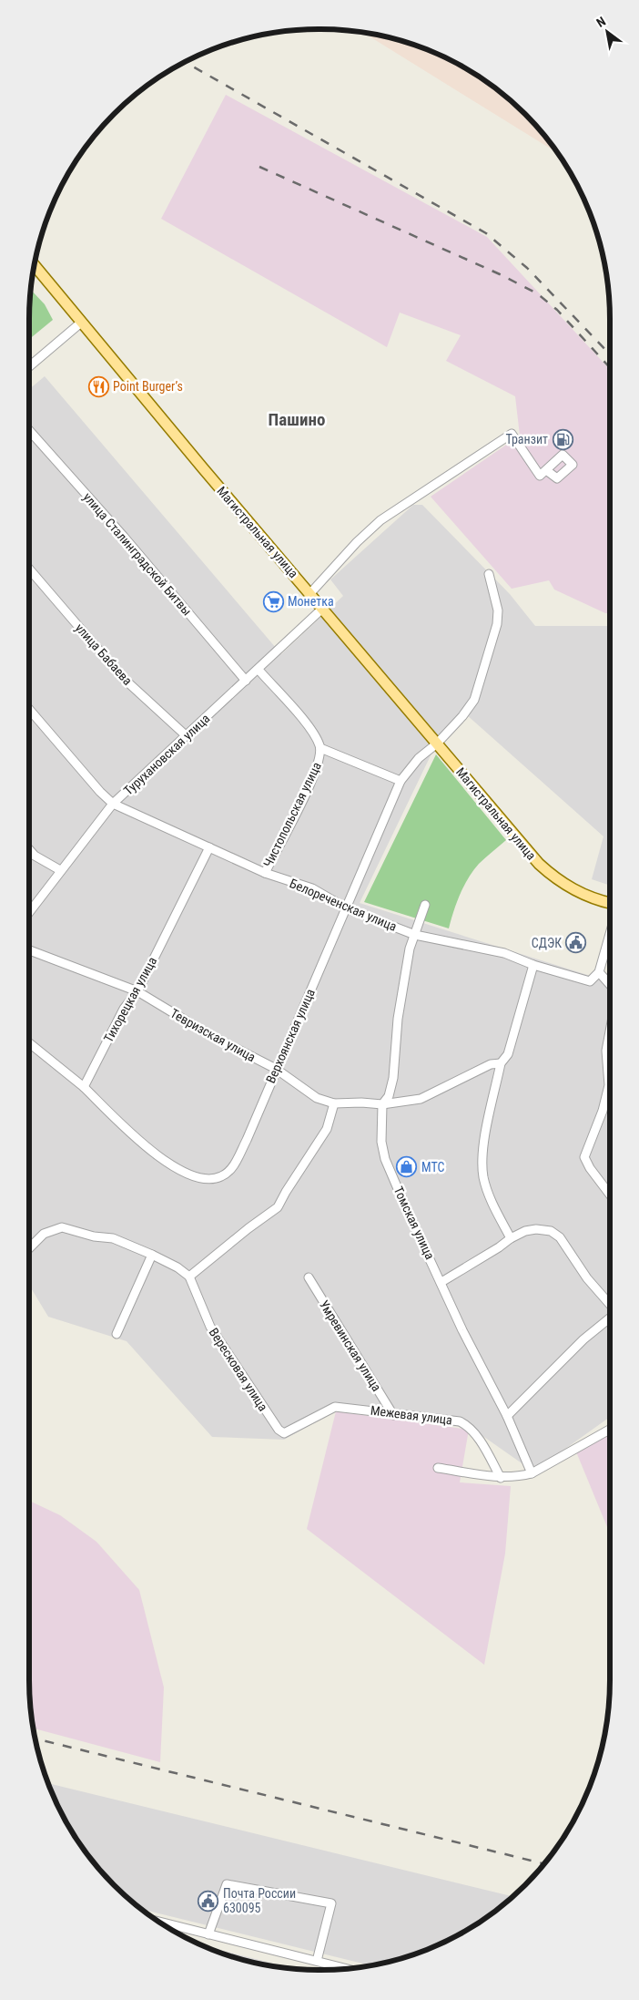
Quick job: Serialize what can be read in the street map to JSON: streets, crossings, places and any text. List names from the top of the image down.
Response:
{
  "streets": {
    "main road": ["Магистральная улица"],
    "street": [
      "улица Сталинградской Битвы",
      "улица Бабаева",
      "Турухановская улица",
      "Чистопольская улица",
      "Белореченская улица",
      "Тихорецкая улица",
      "Тевризская улица",
      "Верхоянская улица",
      "Томская улица",
      "Умревинская улица",
      "Вересковая улица",
      "Межевая улица"
    ]
  },
  "crossings": [
    ["Магистральная улица", "Турухановская улица"],
    ["Магистральная улица", "Верхоянская улица"],
    ["улица Сталинградской Битвы", "Турухановская улица"],
    ["улица Бабаева", "Турухановская улица"],
    ["Турухановская улица", "Чистопольская улица"],
    ["Турухановская улица", "Белореченская улица"],
    ["Чистопольская улица", "Белореченская улица"],
    ["Белореченская улица", "Тихорецкая улица"],
    ["Белореченская улица", "Верхоянская улица"],
    ["Белореченская улица", "Томская улица"],
    ["Тихорецкая улица", "Тевризская улица"],
    ["Тихорецкая улица", "Верхоянская улица"],
    ["Тевризская улица", "Верхоянская улица"],
    ["Тевризская улица", "Томская улица"],
    ["Умревинская улица", "Межевая улица"],
    ["Вересковая улица", "Межевая улица"]
  ],
  "districts": ["Пашино"],
  "places": {
    "restaurant": ["Point Burger’s"],
    "fuel station": ["Транзит"],
    "supermarket": ["Монетка"],
    "public building": ["СДЭК", "Почта России 630095"],
    "shop": ["МТС"]
  },
  "north": "top left"
}
